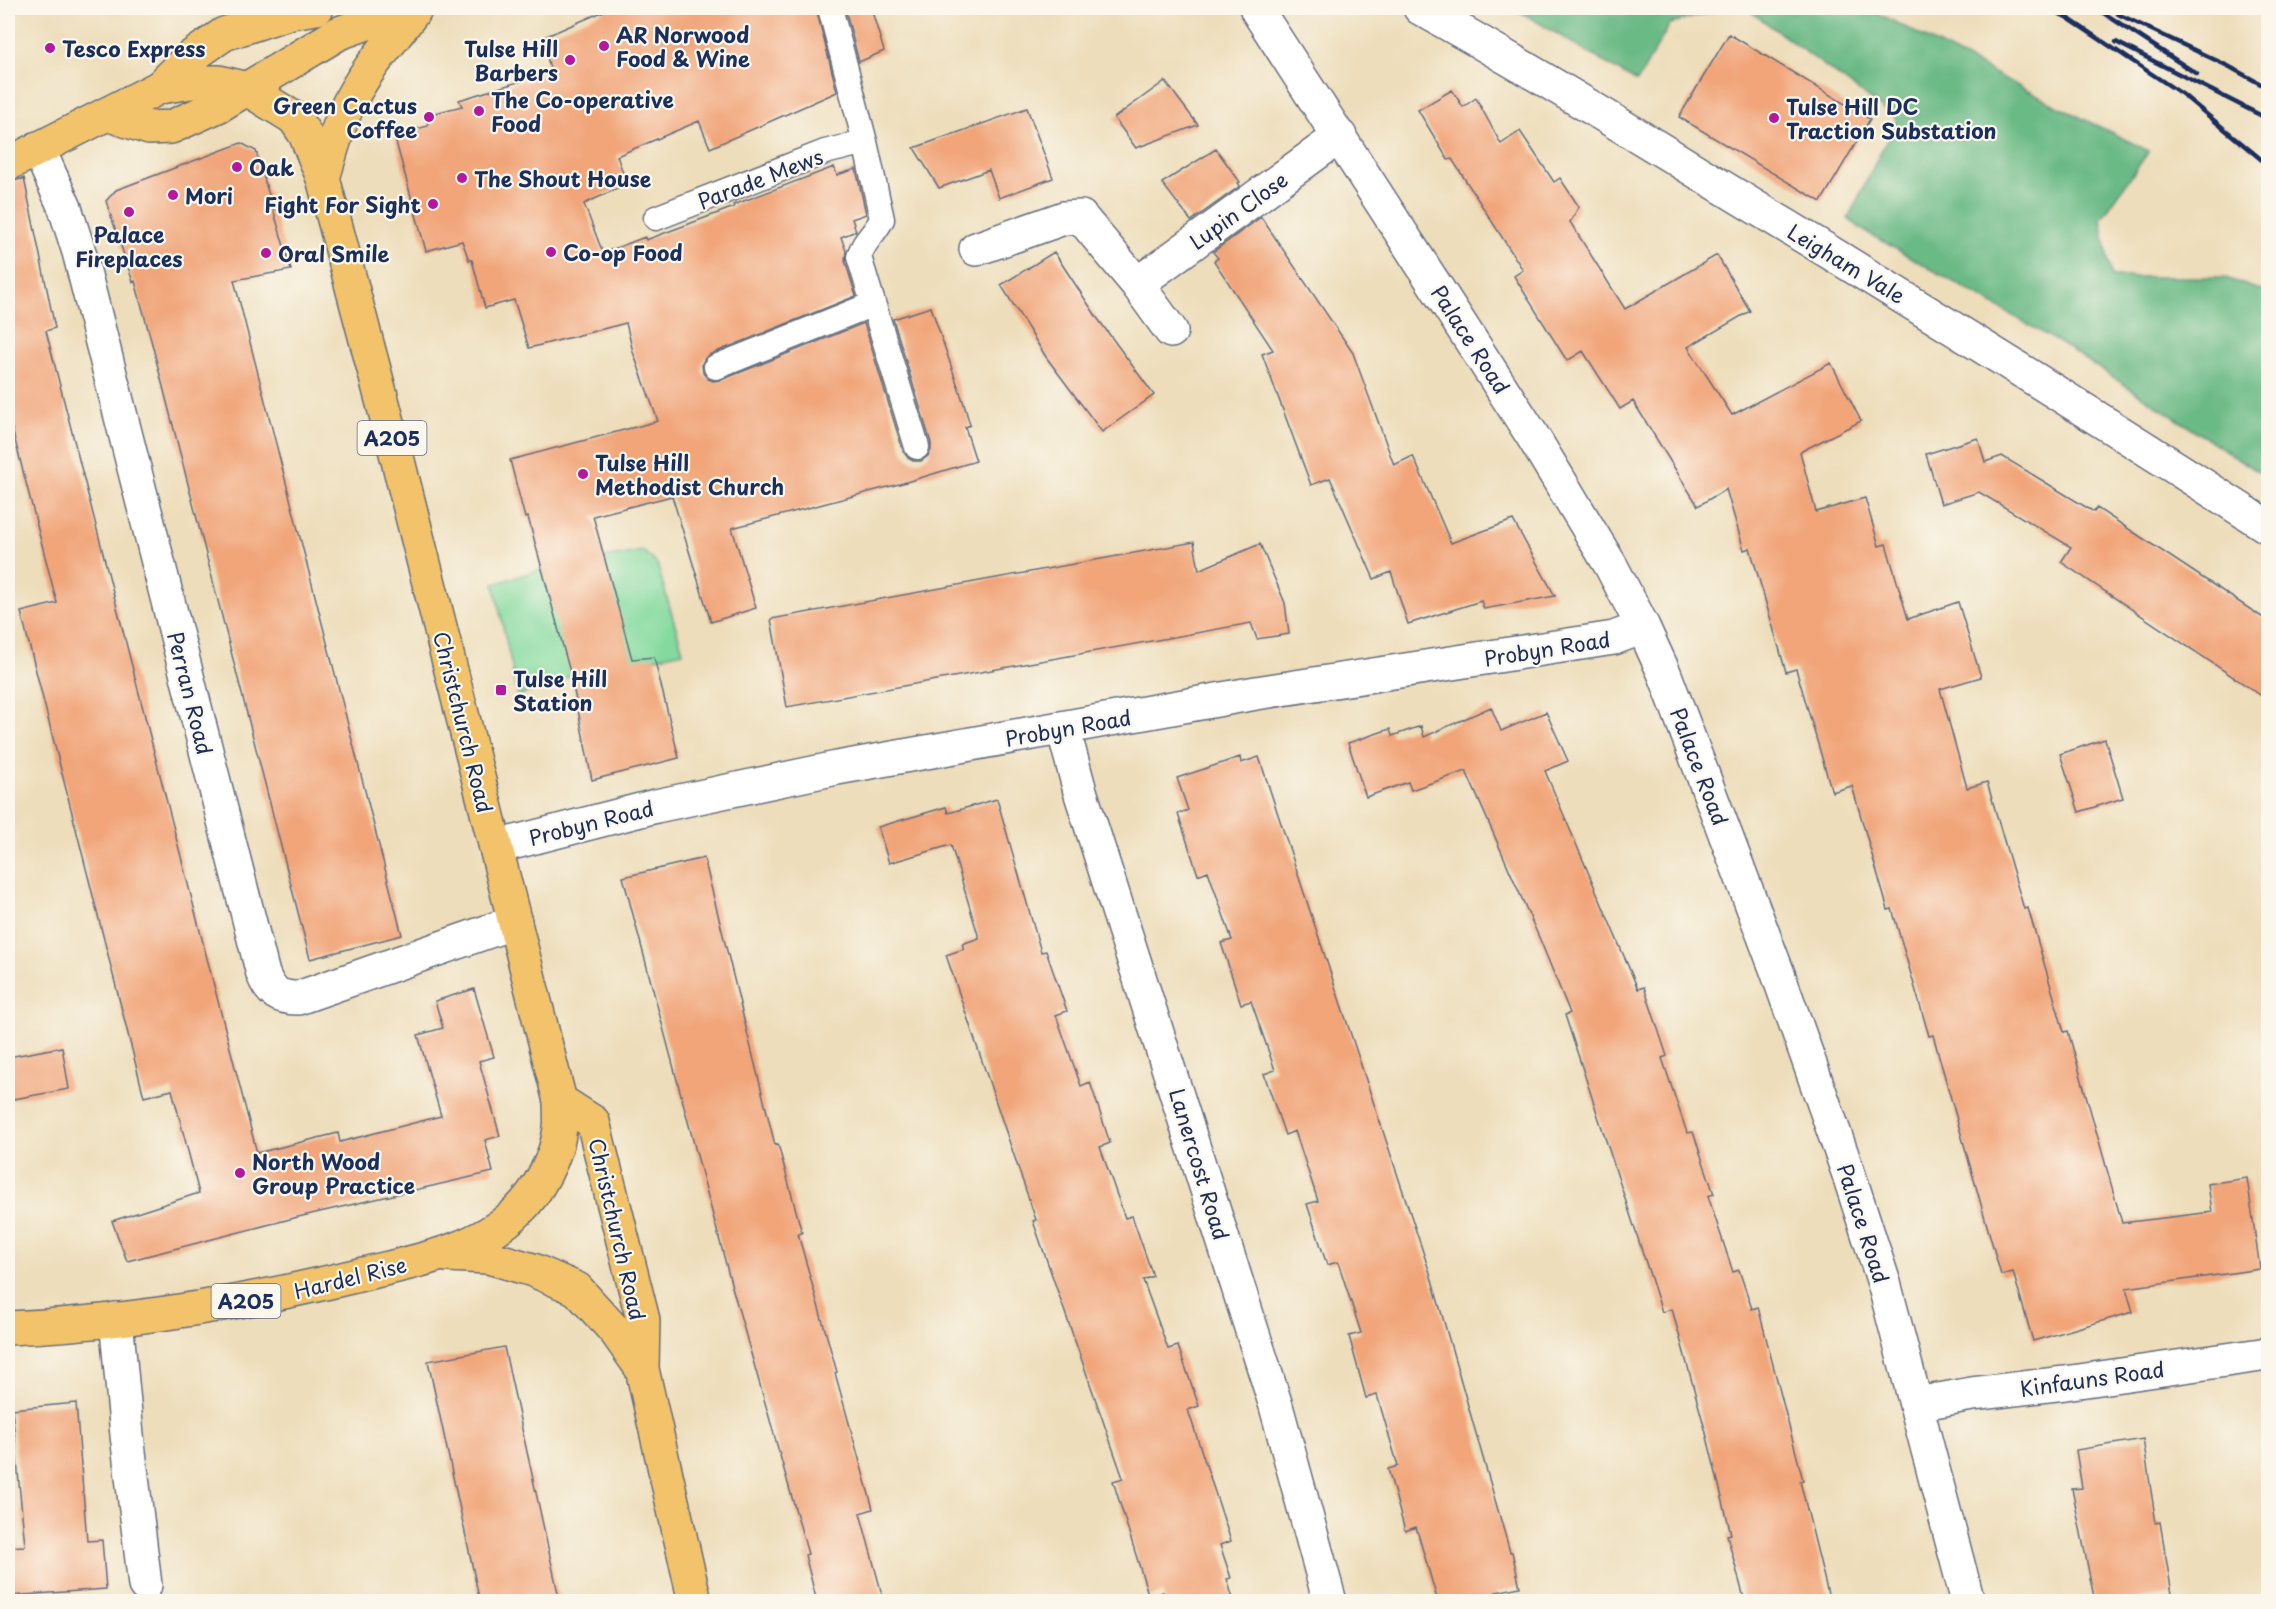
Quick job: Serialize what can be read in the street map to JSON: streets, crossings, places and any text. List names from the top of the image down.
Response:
{
  "streets": {
    "main road": ["A205", "Christchurch Road", "Hardel Rise"],
    "street": [
      "Lupin Close",
      "Leigham Vale",
      "Palace Road",
      "Probyn Road",
      "Perran Road",
      "Lanercost Road",
      "Kinfauns Road"
    ],
    "lane": ["Parade Mews"]
  },
  "crossings": [
    ["Lupin Close", "Palace Road"],
    ["Palace Road", "Probyn Road"],
    ["Palace Road", "Kinfauns Road"],
    ["A205", "Perran Road"],
    ["A205", "Christchurch Road"],
    ["A205", "Hardel Rise"],
    ["Probyn Road", "Christchurch Road"],
    ["Probyn Road", "Lanercost Road"],
    ["Perran Road", "Christchurch Road"],
    ["Christchurch Road", "Hardel Rise"]
  ],
  "places": {
    "other": [
      "AR Norwood Food & Wine",
      "Tesco Express",
      "Tulse Hill Barbers",
      "The Co-operative Food",
      "Green Cactus Coffee",
      "Tulse Hill DC Traction Substation",
      "Oak",
      "The Shout House",
      "Mori",
      "Fight For Sight",
      "Palace Fireplaces",
      "Co-op Food",
      "Oral Smile",
      "Tulse Hill Methodist Church",
      "North Wood Group Practice"
    ],
    "transit": ["Tulse Hill Station"]
  }
}
